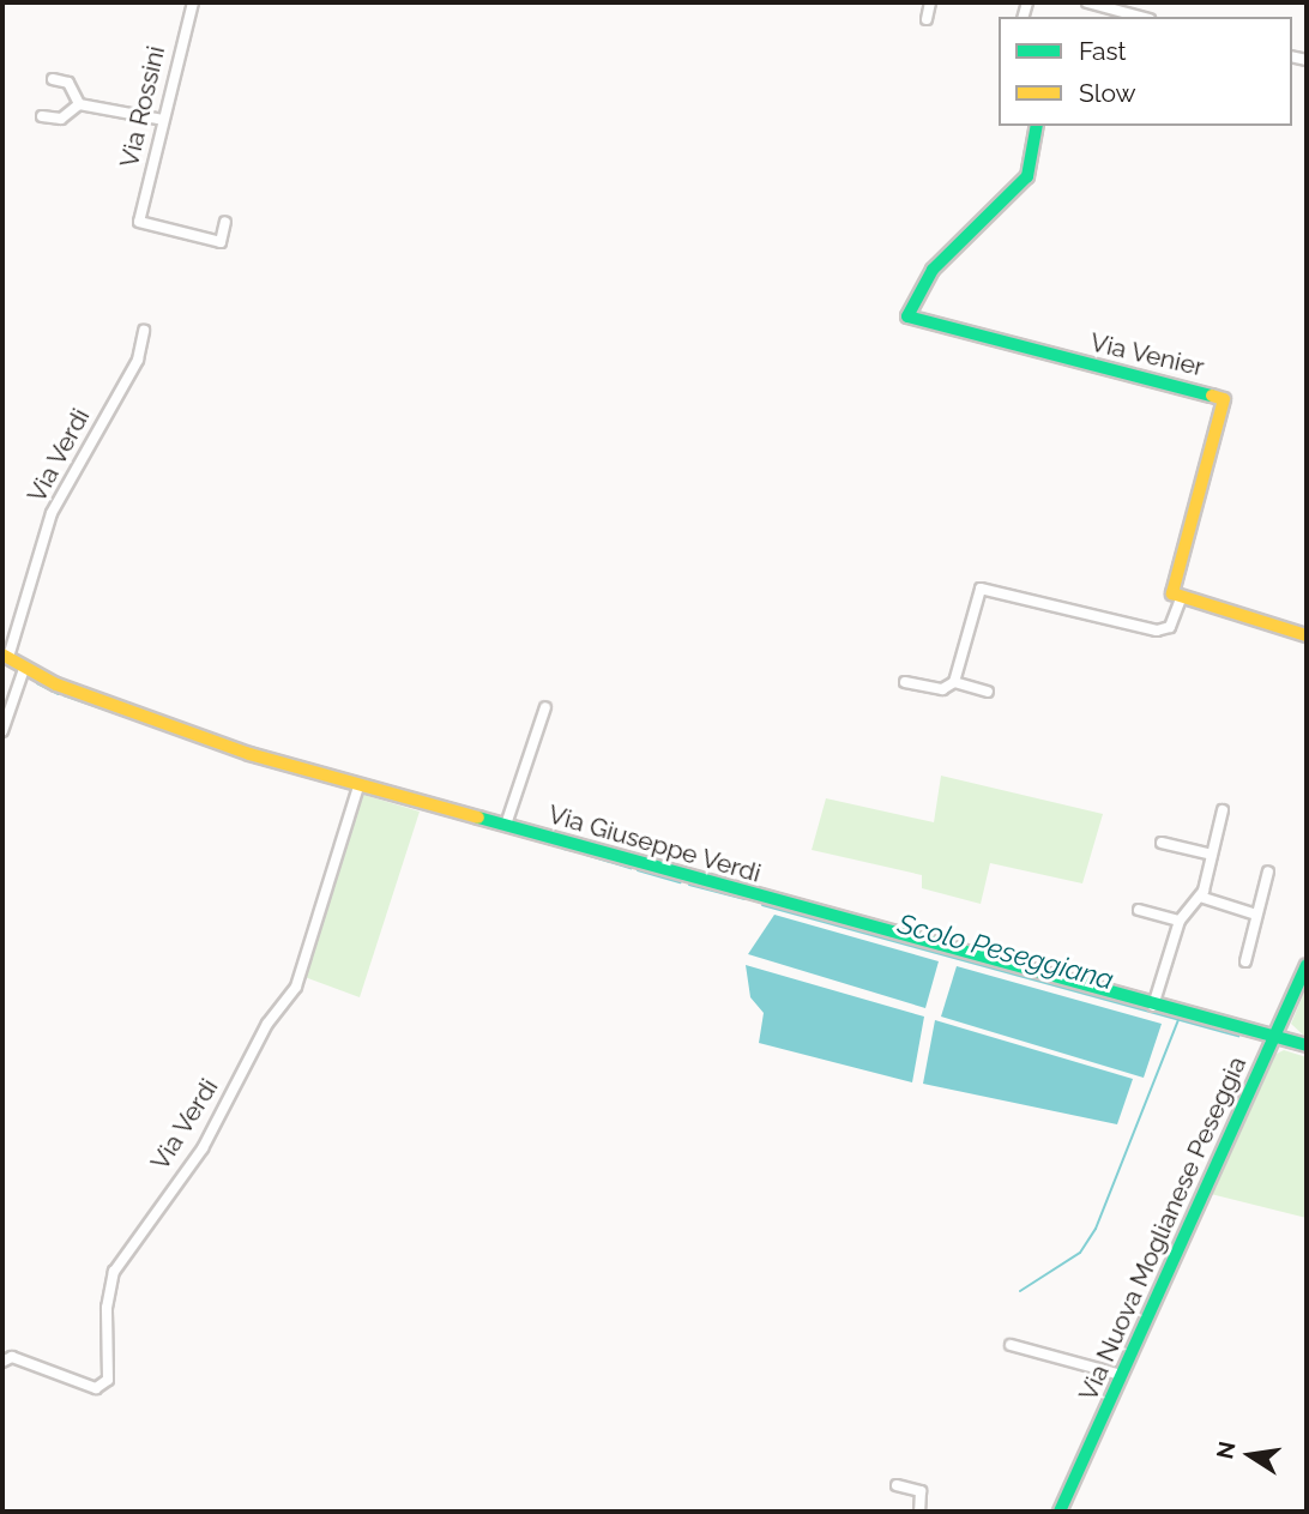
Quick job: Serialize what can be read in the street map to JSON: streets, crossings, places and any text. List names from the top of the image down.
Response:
{
  "streets": {
    "street": [
      "Via Rossini",
      "Via Venier",
      "Via Verdi",
      "Via Giuseppe Verdi",
      "Via Nuova Moglianese Peseggia"
    ]
  },
  "crossings": [
    ["Via Verdi", "Via Giuseppe Verdi"],
    ["Via Giuseppe Verdi", "Via Nuova Moglianese Peseggia"]
  ],
  "water": ["Scolo Peseggiana"],
  "legend": ["Fast", "Slow"],
  "north": "left"
}
